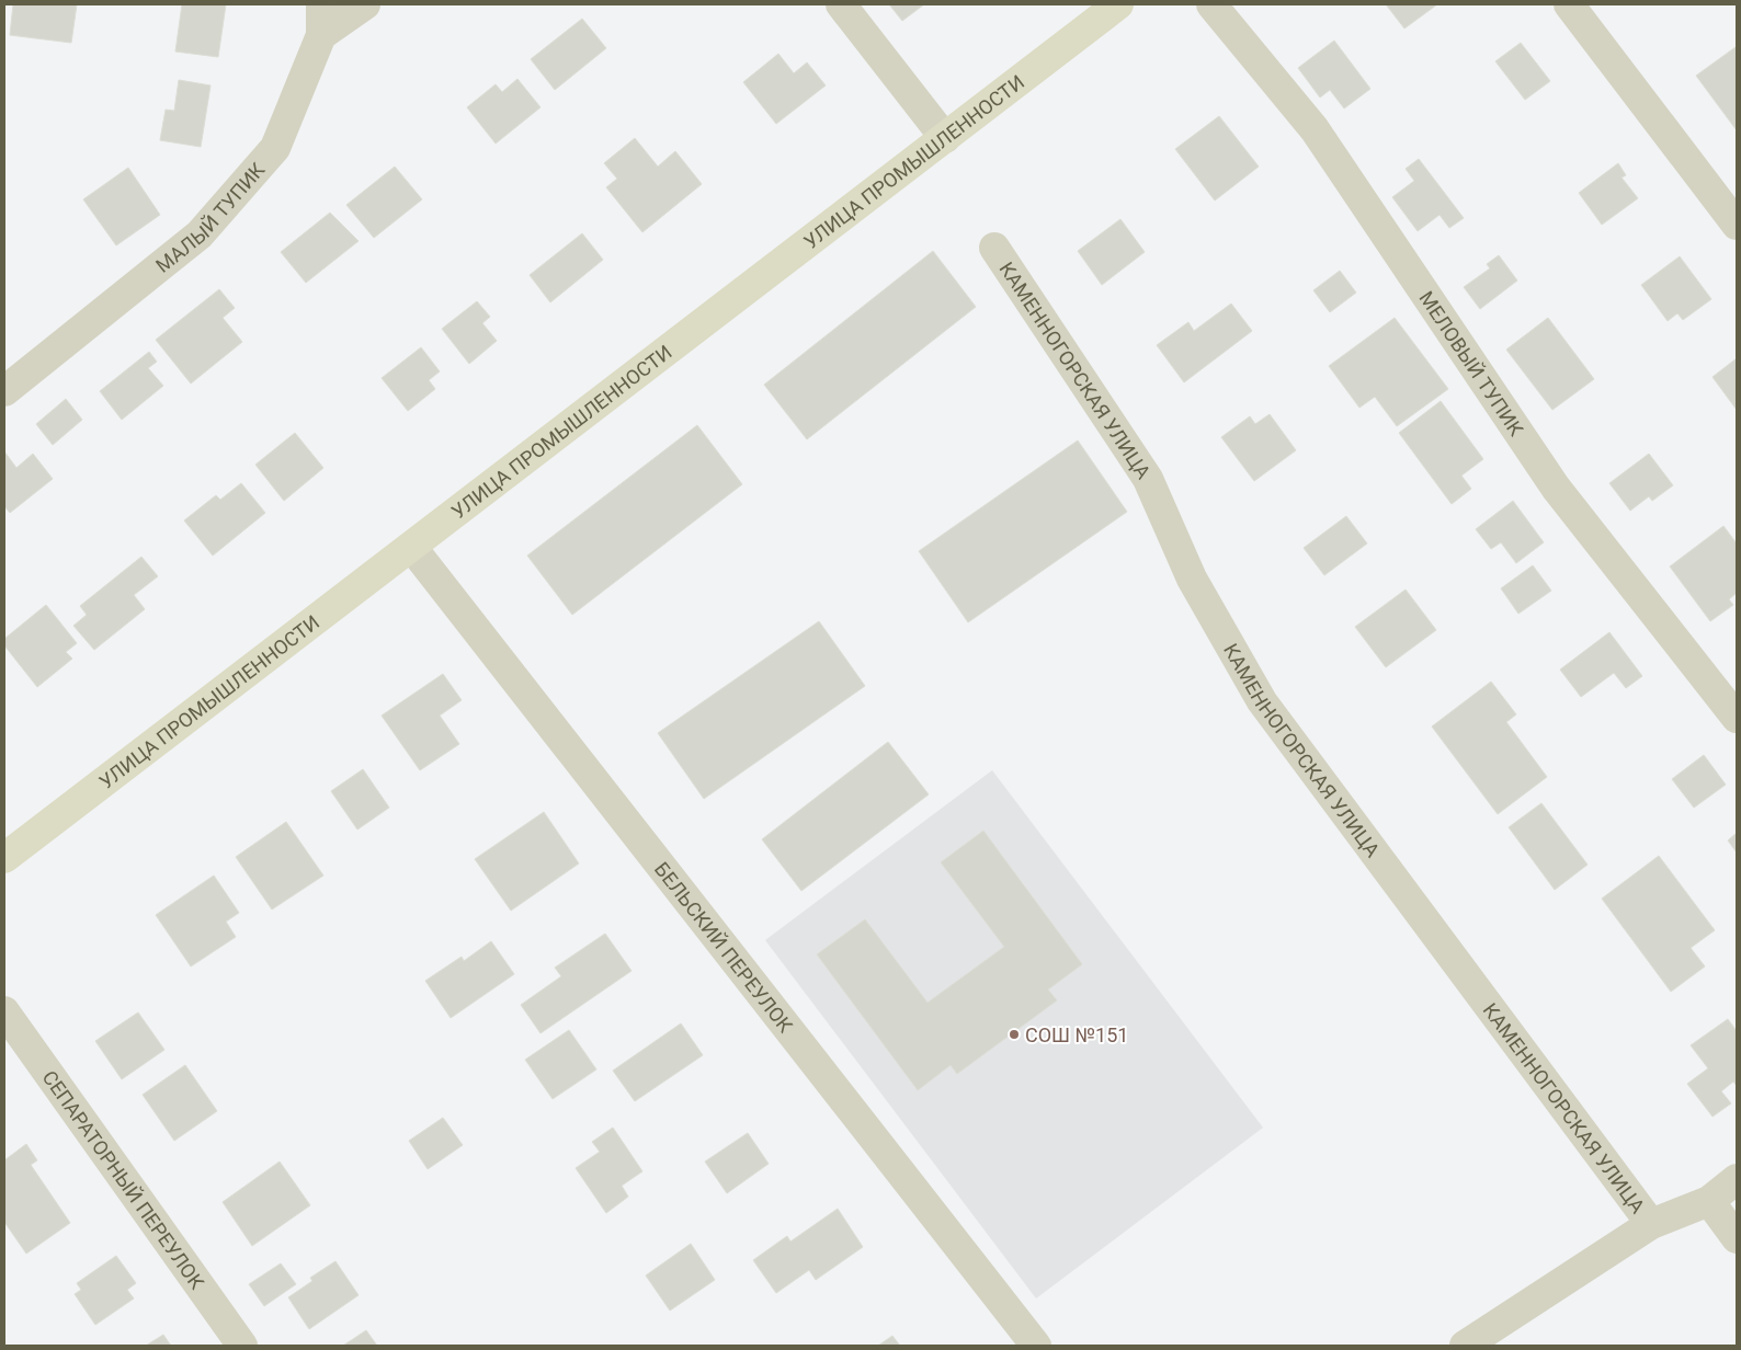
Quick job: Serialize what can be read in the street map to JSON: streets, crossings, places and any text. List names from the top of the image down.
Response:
{
  "streets": {
    "main road": ["УЛИЦА ПРОМЫШЛЕННОСТИ"],
    "street": [
      "МАЛЫЙ ТУПИК",
      "МЕЛОВЫЙ ТУПИК",
      "КАМЕННОГОРСКАЯ УЛИЦА",
      "БЕЛЬСКИЙ ПЕРЕУЛОК",
      "СЕПАРАТОРНЫЙ ПЕРЕУЛОК"
    ]
  },
  "crossings": [
    ["УЛИЦА ПРОМЫШЛЕННОСТИ", "БЕЛЬСКИЙ ПЕРЕУЛОК"]
  ],
  "places": ["СОШ №151"]
}
